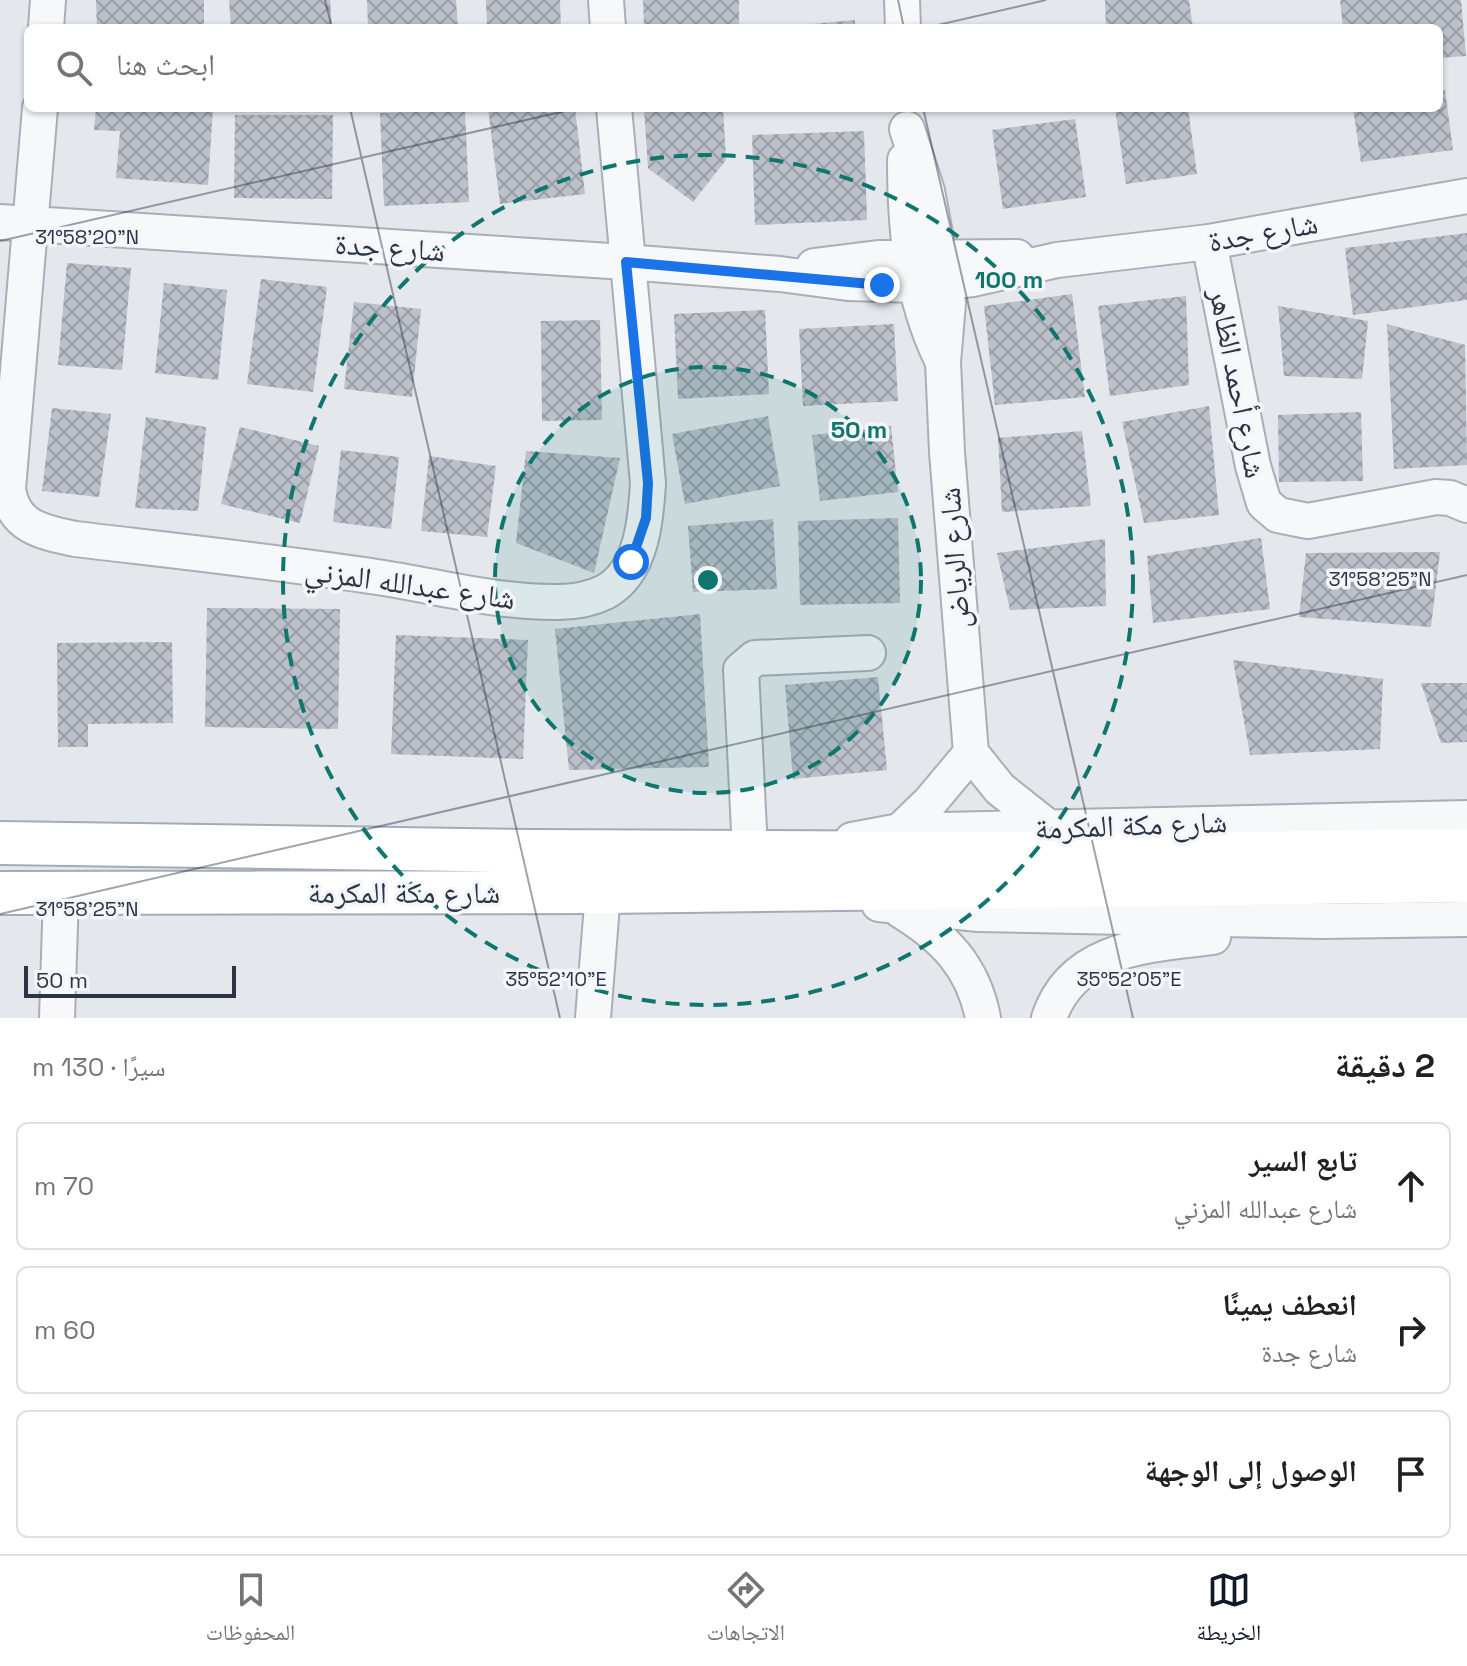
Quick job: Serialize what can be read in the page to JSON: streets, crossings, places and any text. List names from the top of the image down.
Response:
{
  "streets": {
    "main road": ["شارع مكة المكرمة"],
    "street": [
      "شارع جدة",
      "شارع أحمد الظاهر",
      "شارع الرياض",
      "شارع عبدالله المزني"
    ]
  },
  "crossings": [
    ["شارع جدة", "شارع أحمد الظاهر"],
    ["شارع جدة", "شارع الرياض"],
    ["شارع جدة", "شارع عبدالله المزني"]
  ],
  "scale_bar": "50 m",
  "page": {
    "search": "ابحث هنا",
    "scale": "50 m",
    "heading": ["2 دقيقة", "سيرًا · 130 m"],
    "list": [
      ["تابع السير", "شارع عبدالله المزني", "70 m"],
      ["انعطف يمينًا", "شارع جدة", "60 m"],
      "الوصول إلى الوجهة"
    ],
    "nav": ["الخريطة", "الاتجاهات", "المحفوظات"]
  },
  "coordinates": [
    "31°58'20\"N",
    "31°58'25\"N",
    "35°52'10\"E",
    "35°52'05\"E"
  ],
  "rings": ["100 m", "50 m"]
}
